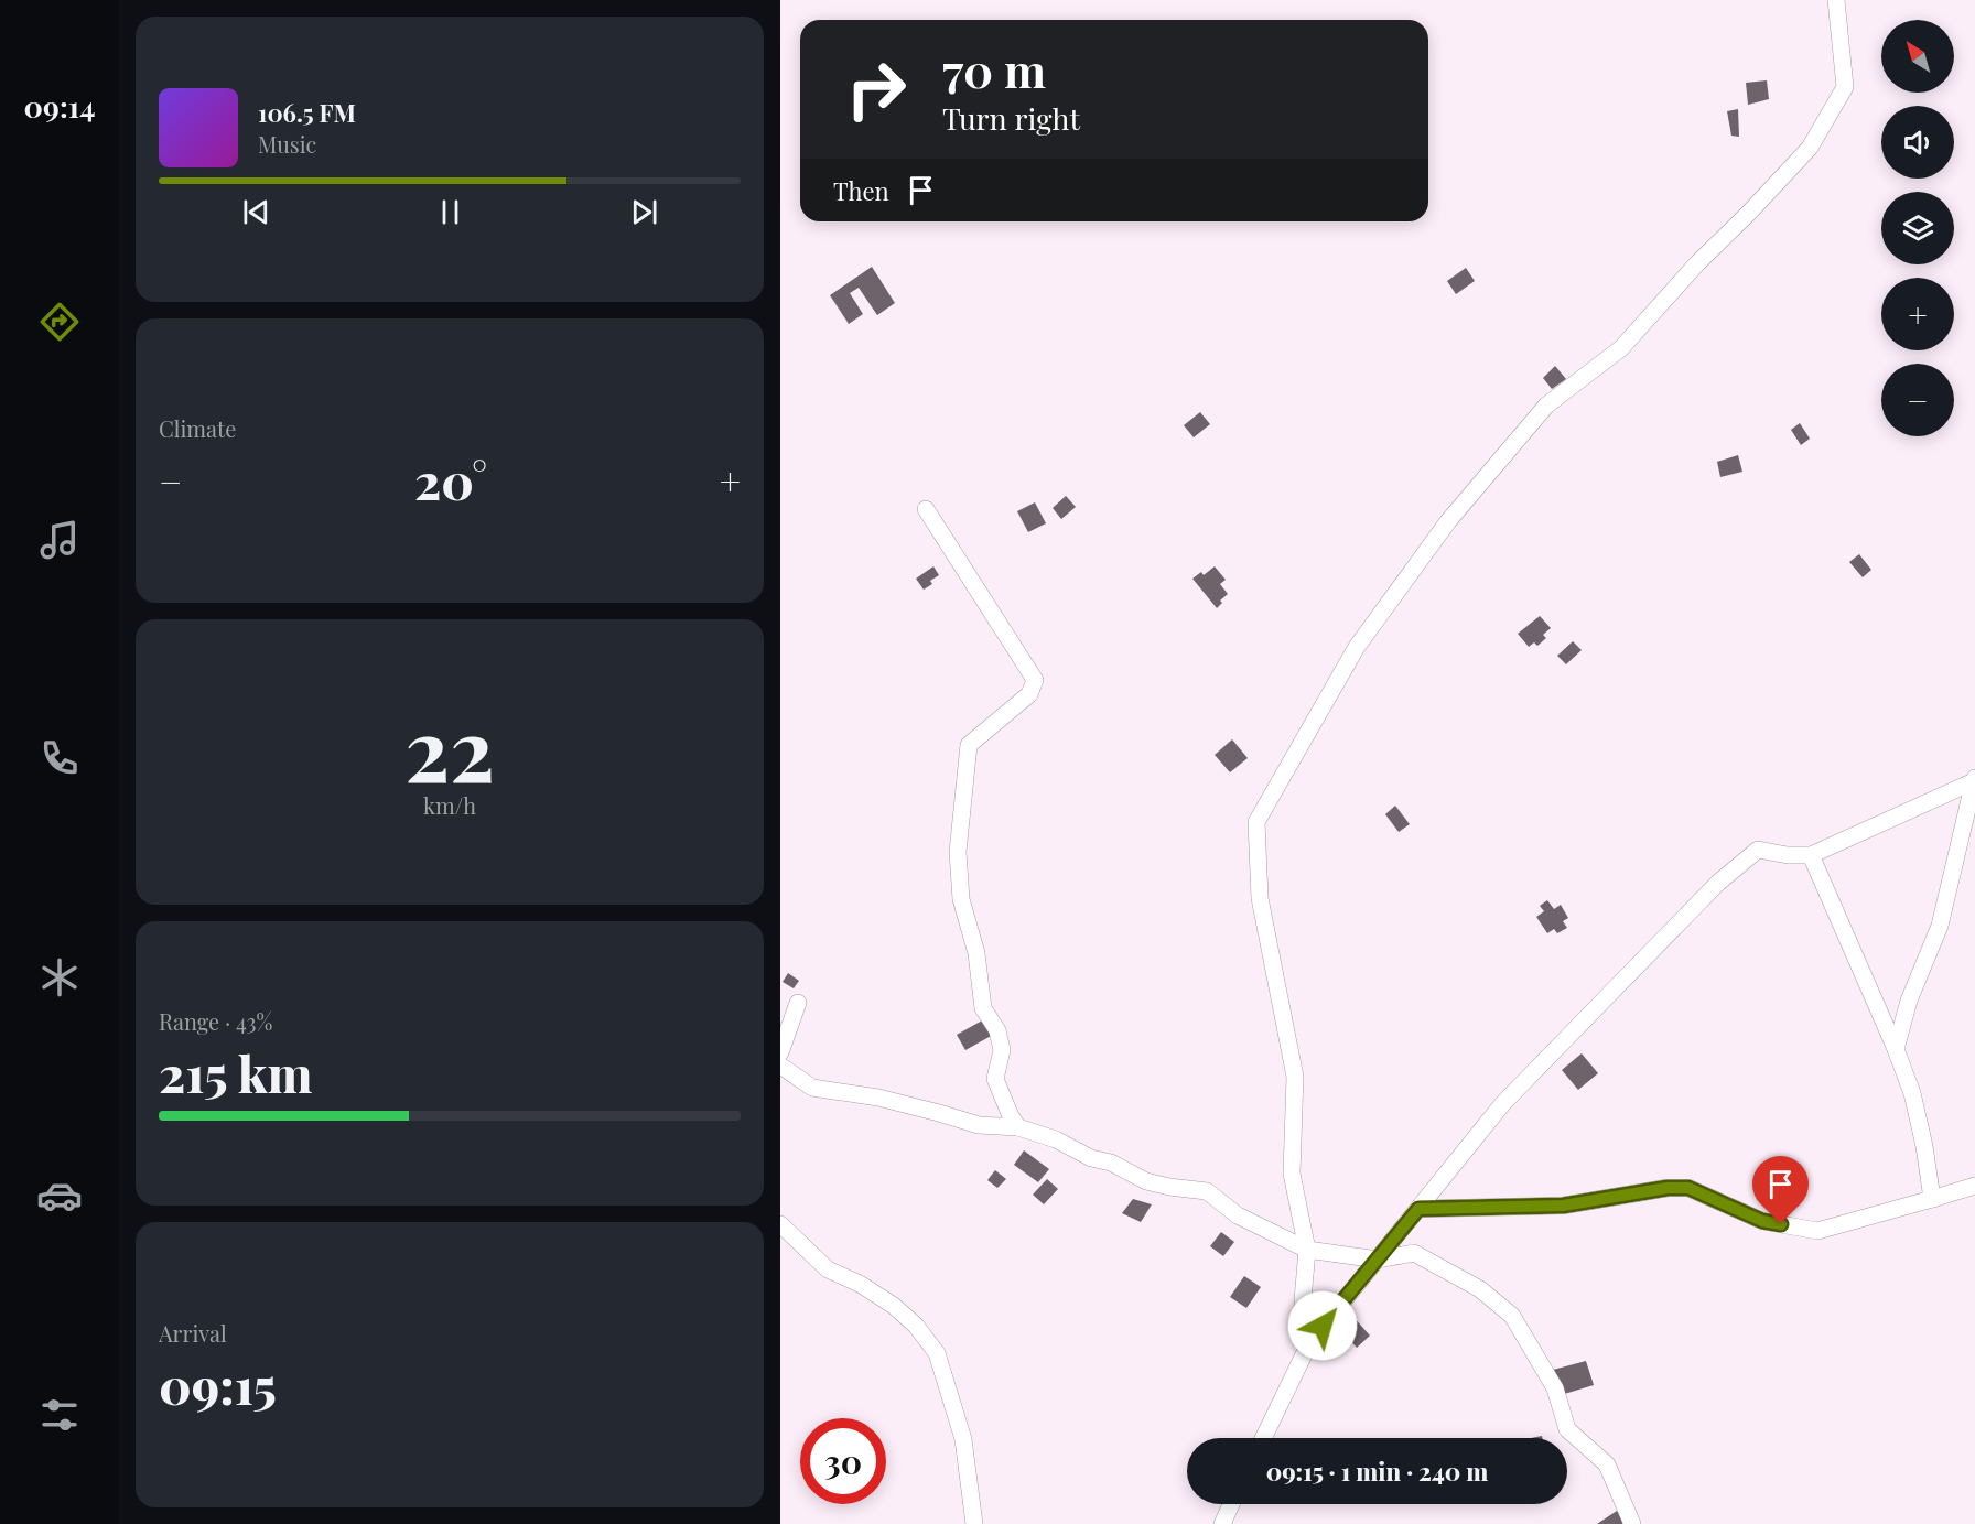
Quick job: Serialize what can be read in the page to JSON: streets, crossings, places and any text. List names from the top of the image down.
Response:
{
  "north": "top left",
  "page": {
    "tabs": "09:14",
    "map_buttons": ["+", "−"],
    "turn": ["70 m", "Turn right"],
    "song": ["106.5 FM", "Music"],
    "then": "Then",
    "tile": [
      "Climate",
      ["22", "km/h"],
      ["Range · 43%", "215 km"],
      ["Arrival", "09:15"]
    ],
    "heat": ["−", "20°", "+"],
    "limit": "30",
    "trip": "09:15 · 1 min · 240 m"
  }
}
